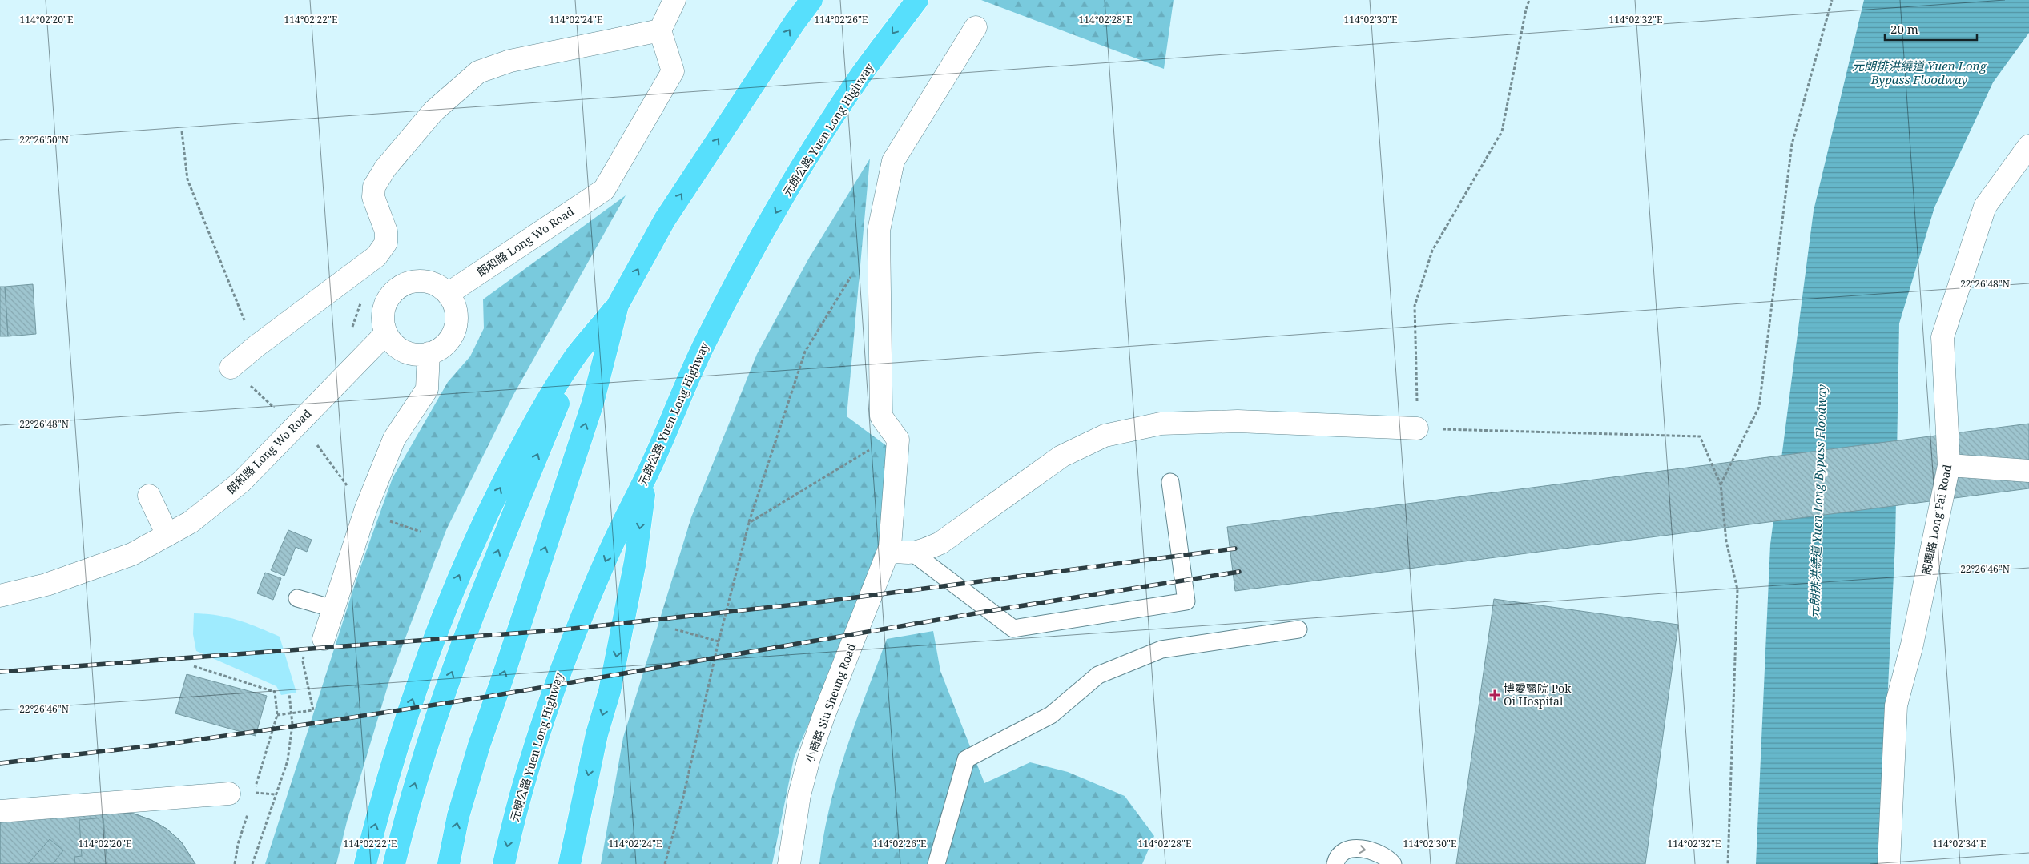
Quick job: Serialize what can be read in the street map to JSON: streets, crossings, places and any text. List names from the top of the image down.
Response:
{
  "streets": {
    "highway": ["元朗公路 Yuen Long Highway"],
    "street": ["朗和路 Long Wo Road", "朗暉路 Long Fai Road", "小商路 Siu Sheung Road"]
  },
  "water": ["元朗排洪繞道 Yuen Long Bypass Floodway"],
  "places": {
    "health": ["博愛醫院 Pok Oi Hospital"]
  },
  "scale_bar": "20 m",
  "coordinates": [
    "114°02'20\"E",
    "114°02'22\"E",
    "114°02'24\"E",
    "114°02'26\"E",
    "114°02'28\"E",
    "114°02'30\"E",
    "114°02'32\"E",
    "22°26'50\"N",
    "22°26'48\"N",
    "22°26'46\"N",
    "114°02'34\"E"
  ]
}
